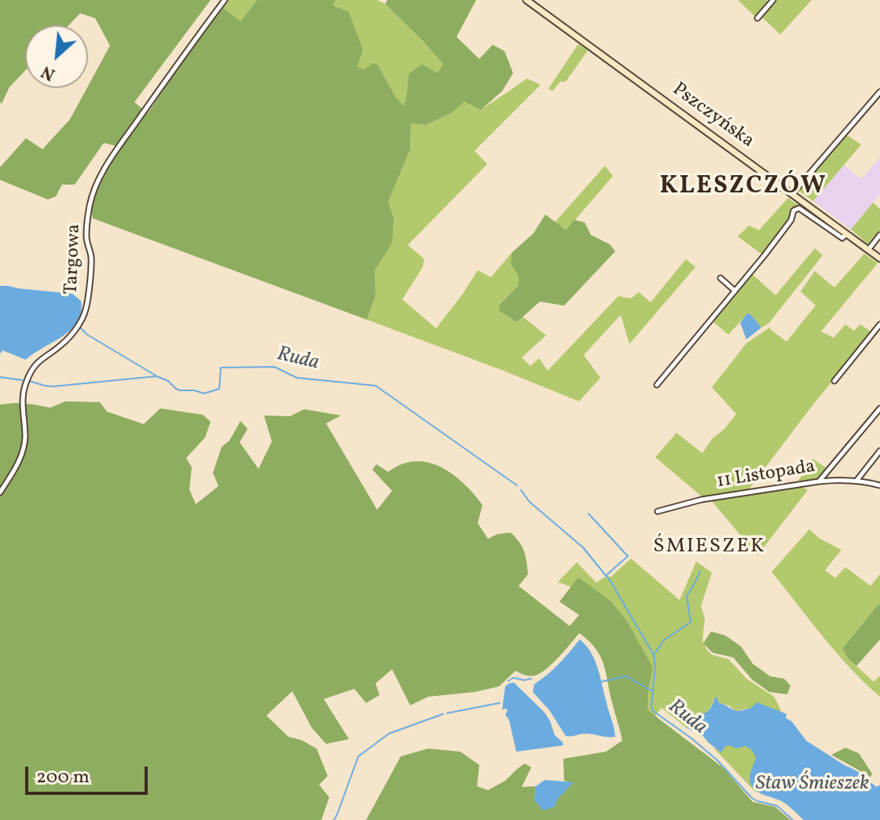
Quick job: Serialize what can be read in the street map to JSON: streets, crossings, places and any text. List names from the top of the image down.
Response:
{
  "streets": {
    "main road": ["Pszczyńska"],
    "street": ["Targowa", "11 Listopada"]
  },
  "districts": ["KLESZCZÓW", "ŚMIESZEK"],
  "water": ["Ruda", "Staw Śmieszek"],
  "scale_bar": "200 m",
  "north": "bottom left"
}
